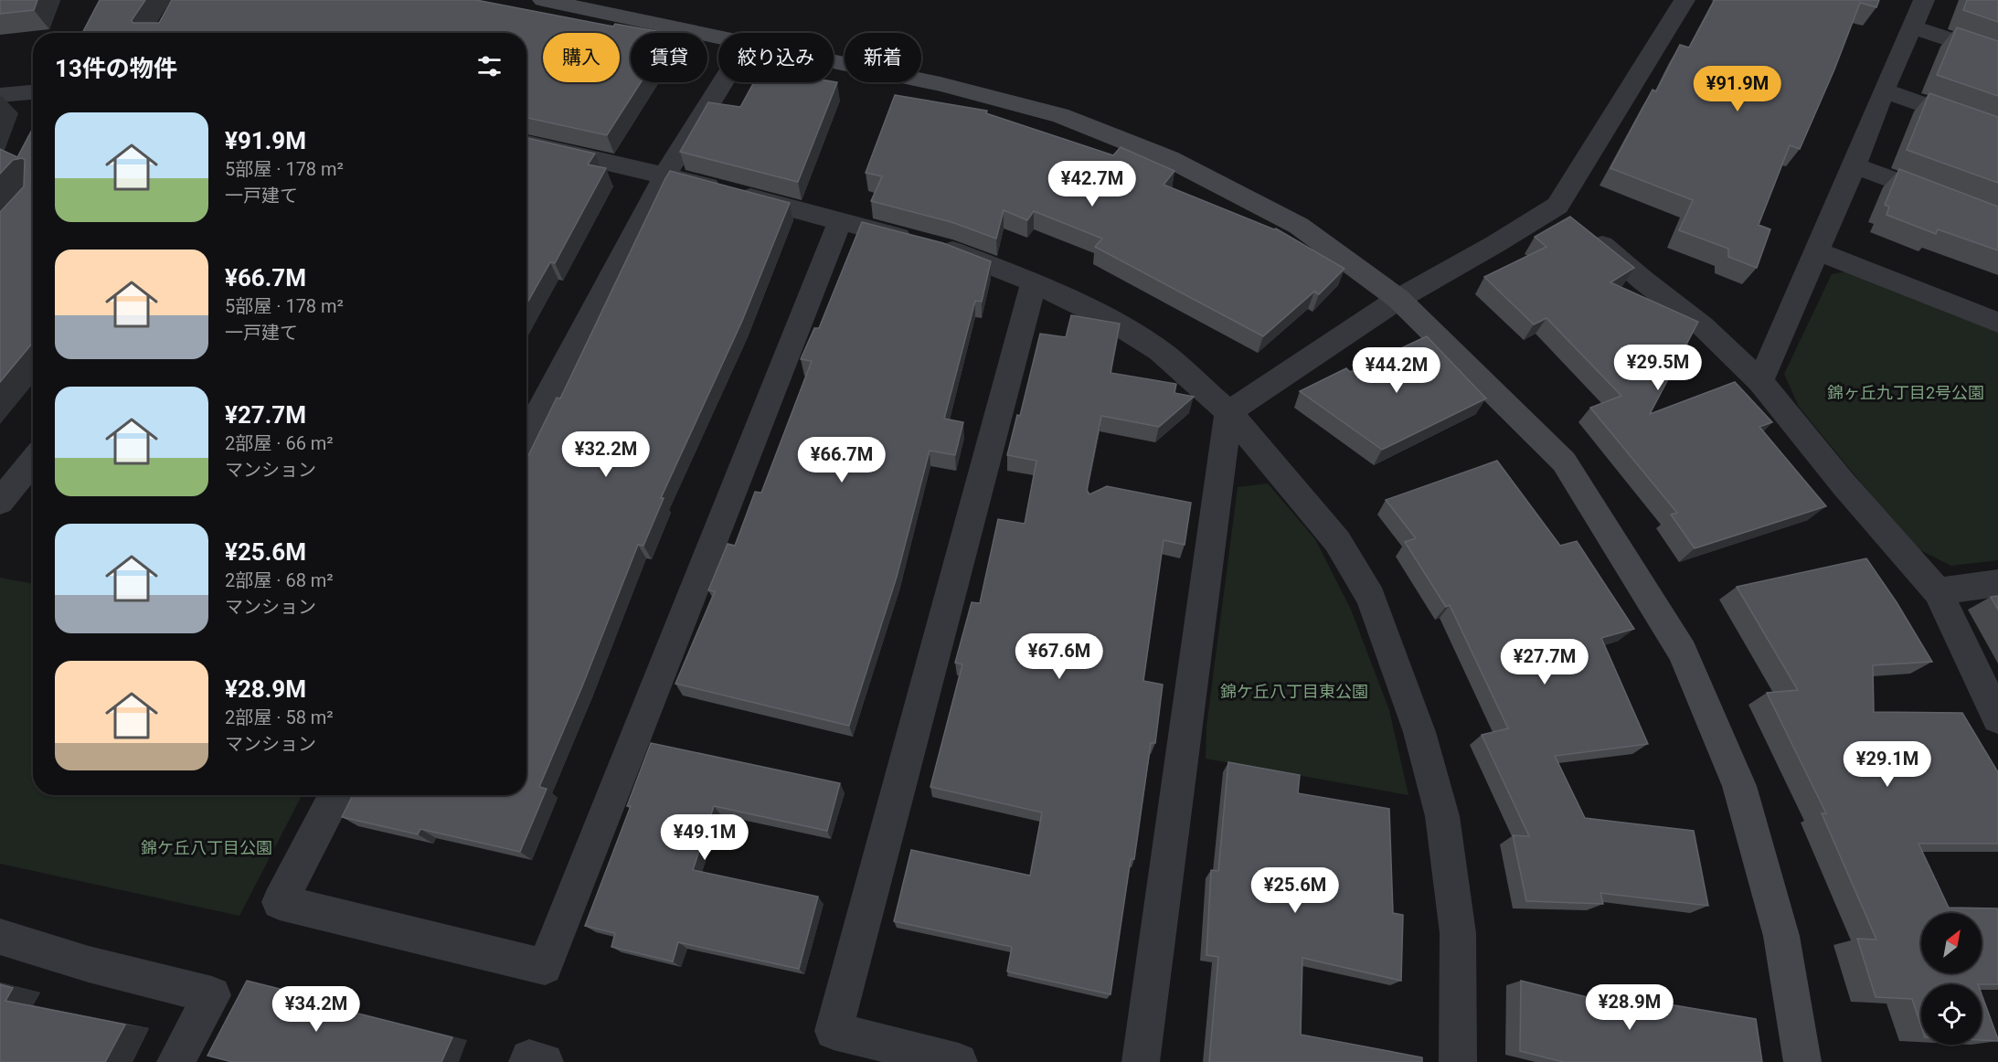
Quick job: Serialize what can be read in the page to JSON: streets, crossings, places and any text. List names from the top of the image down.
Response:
{
  "parks": ["錦ヶ丘九丁目2号公園", "錦ケ丘八丁目東公園", "錦ケ丘八丁目公園"],
  "north": "top right",
  "page": {
    "chip": [
      "購入",
      "賃貸",
      "絞り込み",
      "新着"
    ],
    "heading": "13件の物件",
    "price": [
      "¥91.9M",
      "¥42.7M",
      "¥29.5M",
      "¥44.2M",
      "¥32.2M",
      "¥66.7M",
      "¥67.6M",
      "¥27.7M",
      "¥29.1M",
      "¥49.1M",
      "¥25.6M",
      "¥28.9M",
      "¥34.2M"
    ],
    "list": [
      {
        "name": "¥91.9M",
        "note": "5部屋 · 178 m² · 一戸建て"
      },
      {
        "name": "¥66.7M",
        "note": "5部屋 · 178 m² · 一戸建て"
      },
      {
        "name": "¥27.7M",
        "note": "2部屋 · 66 m² · マンション"
      },
      {
        "name": "¥25.6M",
        "note": "2部屋 · 68 m² · マンション"
      },
      {
        "name": "¥28.9M",
        "note": "2部屋 · 58 m² · マンション"
      }
    ]
  }
}
